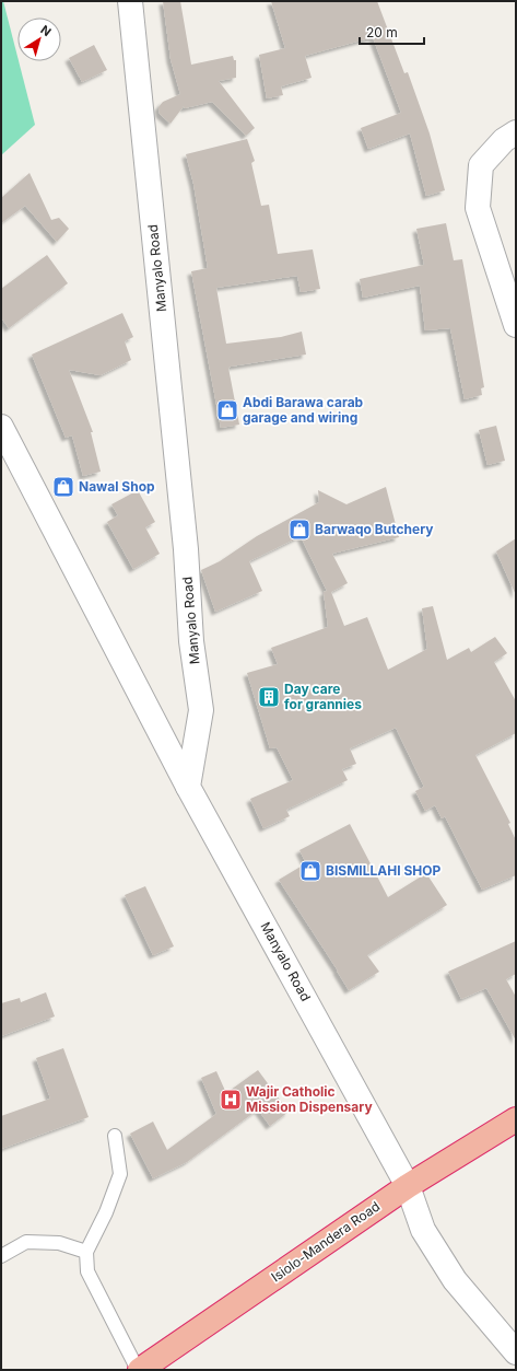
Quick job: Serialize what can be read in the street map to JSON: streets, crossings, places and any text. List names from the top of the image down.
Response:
{
  "streets": {
    "highway": ["Isiolo-Mandera Road"],
    "street": ["Manyalo Road"]
  },
  "crossings": [
    ["Manyalo Road", "Isiolo-Mandera Road"]
  ],
  "places": {
    "shop": [
      "Abdi Barawa carab garage and wiring",
      "Nawal Shop",
      "Barwaqo Butchery",
      "BISMILLAHI SHOP"
    ],
    "building": ["Day care for grannies"],
    "hospital": ["Wajir Catholic Mission Dispensary"]
  },
  "scale_bar": "20 m",
  "north": "top right"
}
